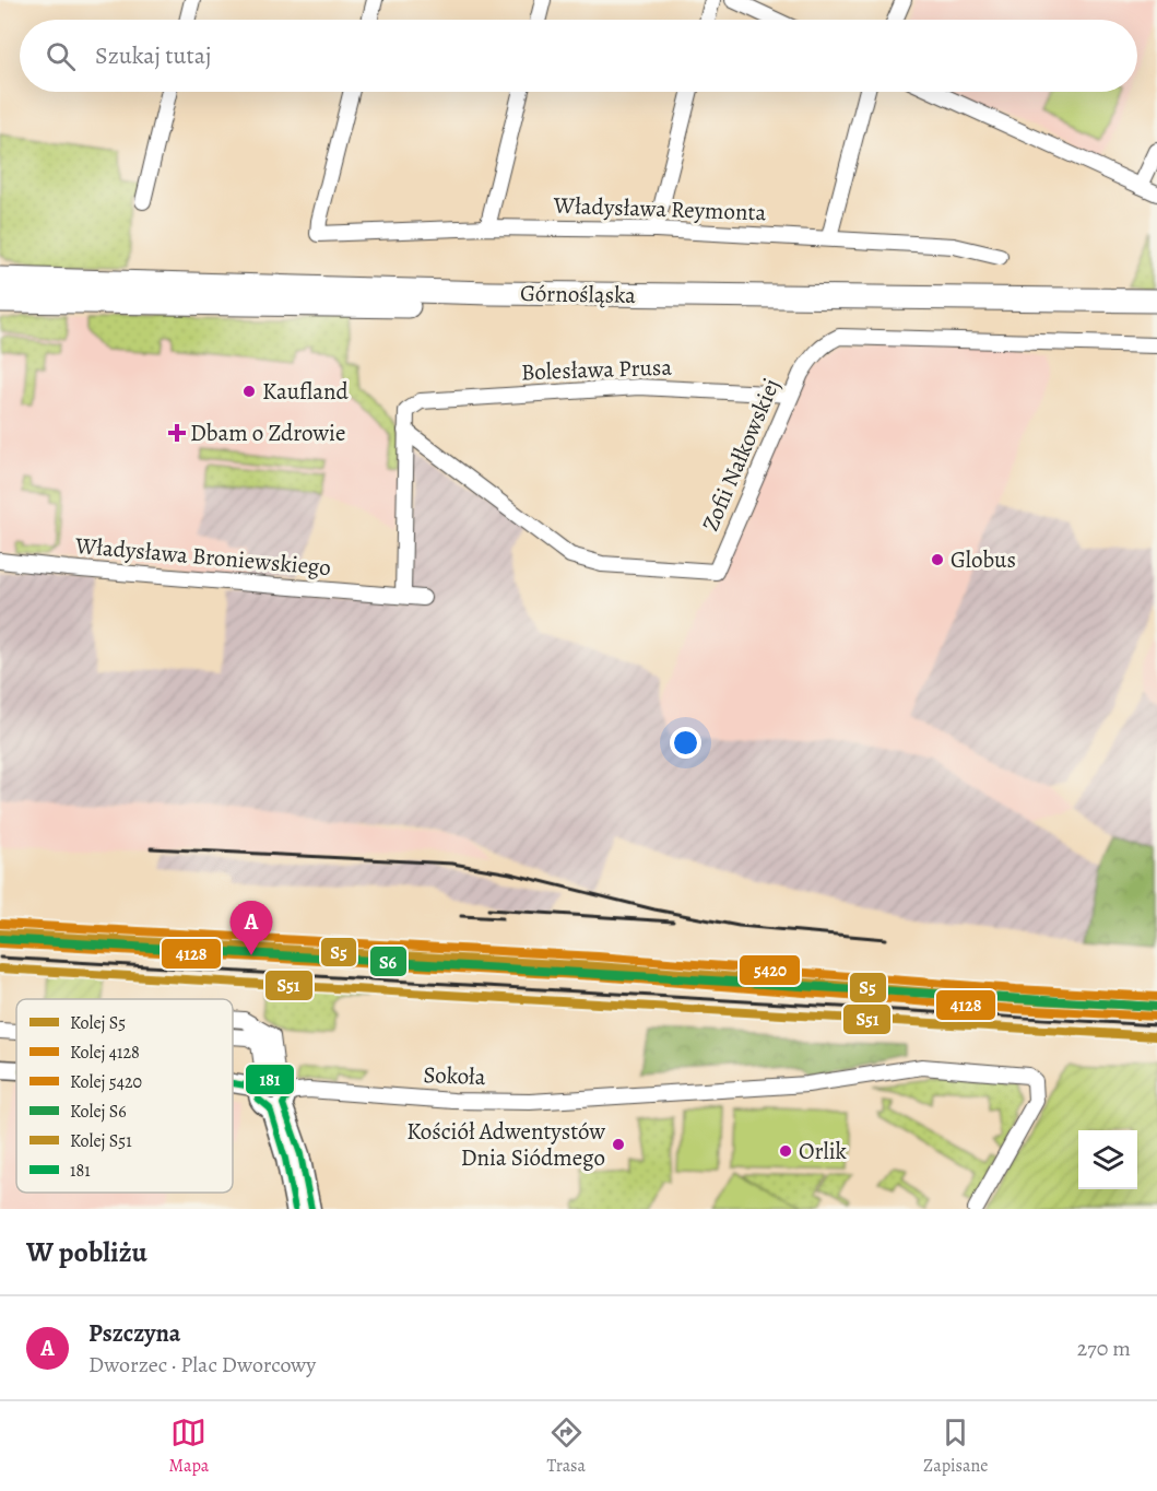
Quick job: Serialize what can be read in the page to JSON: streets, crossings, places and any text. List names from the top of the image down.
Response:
{
  "streets": {
    "main road": ["Górnośląska"],
    "street": [
      "Władysława Reymonta",
      "Bolesława Prusa",
      "Zofii Nałkowskiej",
      "Władysława Broniewskiego",
      "Sokoła"
    ]
  },
  "crossings": [
    ["Bolesława Prusa", "Zofii Nałkowskiej"]
  ],
  "places": {
    "other": [
      "Kaufland",
      "Globus",
      "Kościół Adwentystów Dnia Siódmego",
      "Orlik"
    ],
    "health": ["Dbam o Zdrowie"]
  },
  "lines": [
    "rail line 5420",
    "rail line S5",
    "rail line S6",
    "rail line 4128",
    "rail line S51",
    "transit line 181"
  ],
  "legend": [
    "Kolej S5",
    "Kolej 4128",
    "Kolej 5420",
    "Kolej S6",
    "Kolej S51",
    "181"
  ],
  "page": {
    "search": "Szukaj tutaj",
    "pins": "A",
    "heading": "W pobliżu",
    "list": [
      {
        "mark": "A",
        "name": "Pszczyna",
        "note": "Dworzec · Plac Dworcowy",
        "value": "270 m"
      }
    ],
    "nav": ["Mapa", "Trasa", "Zapisane"]
  }
}
